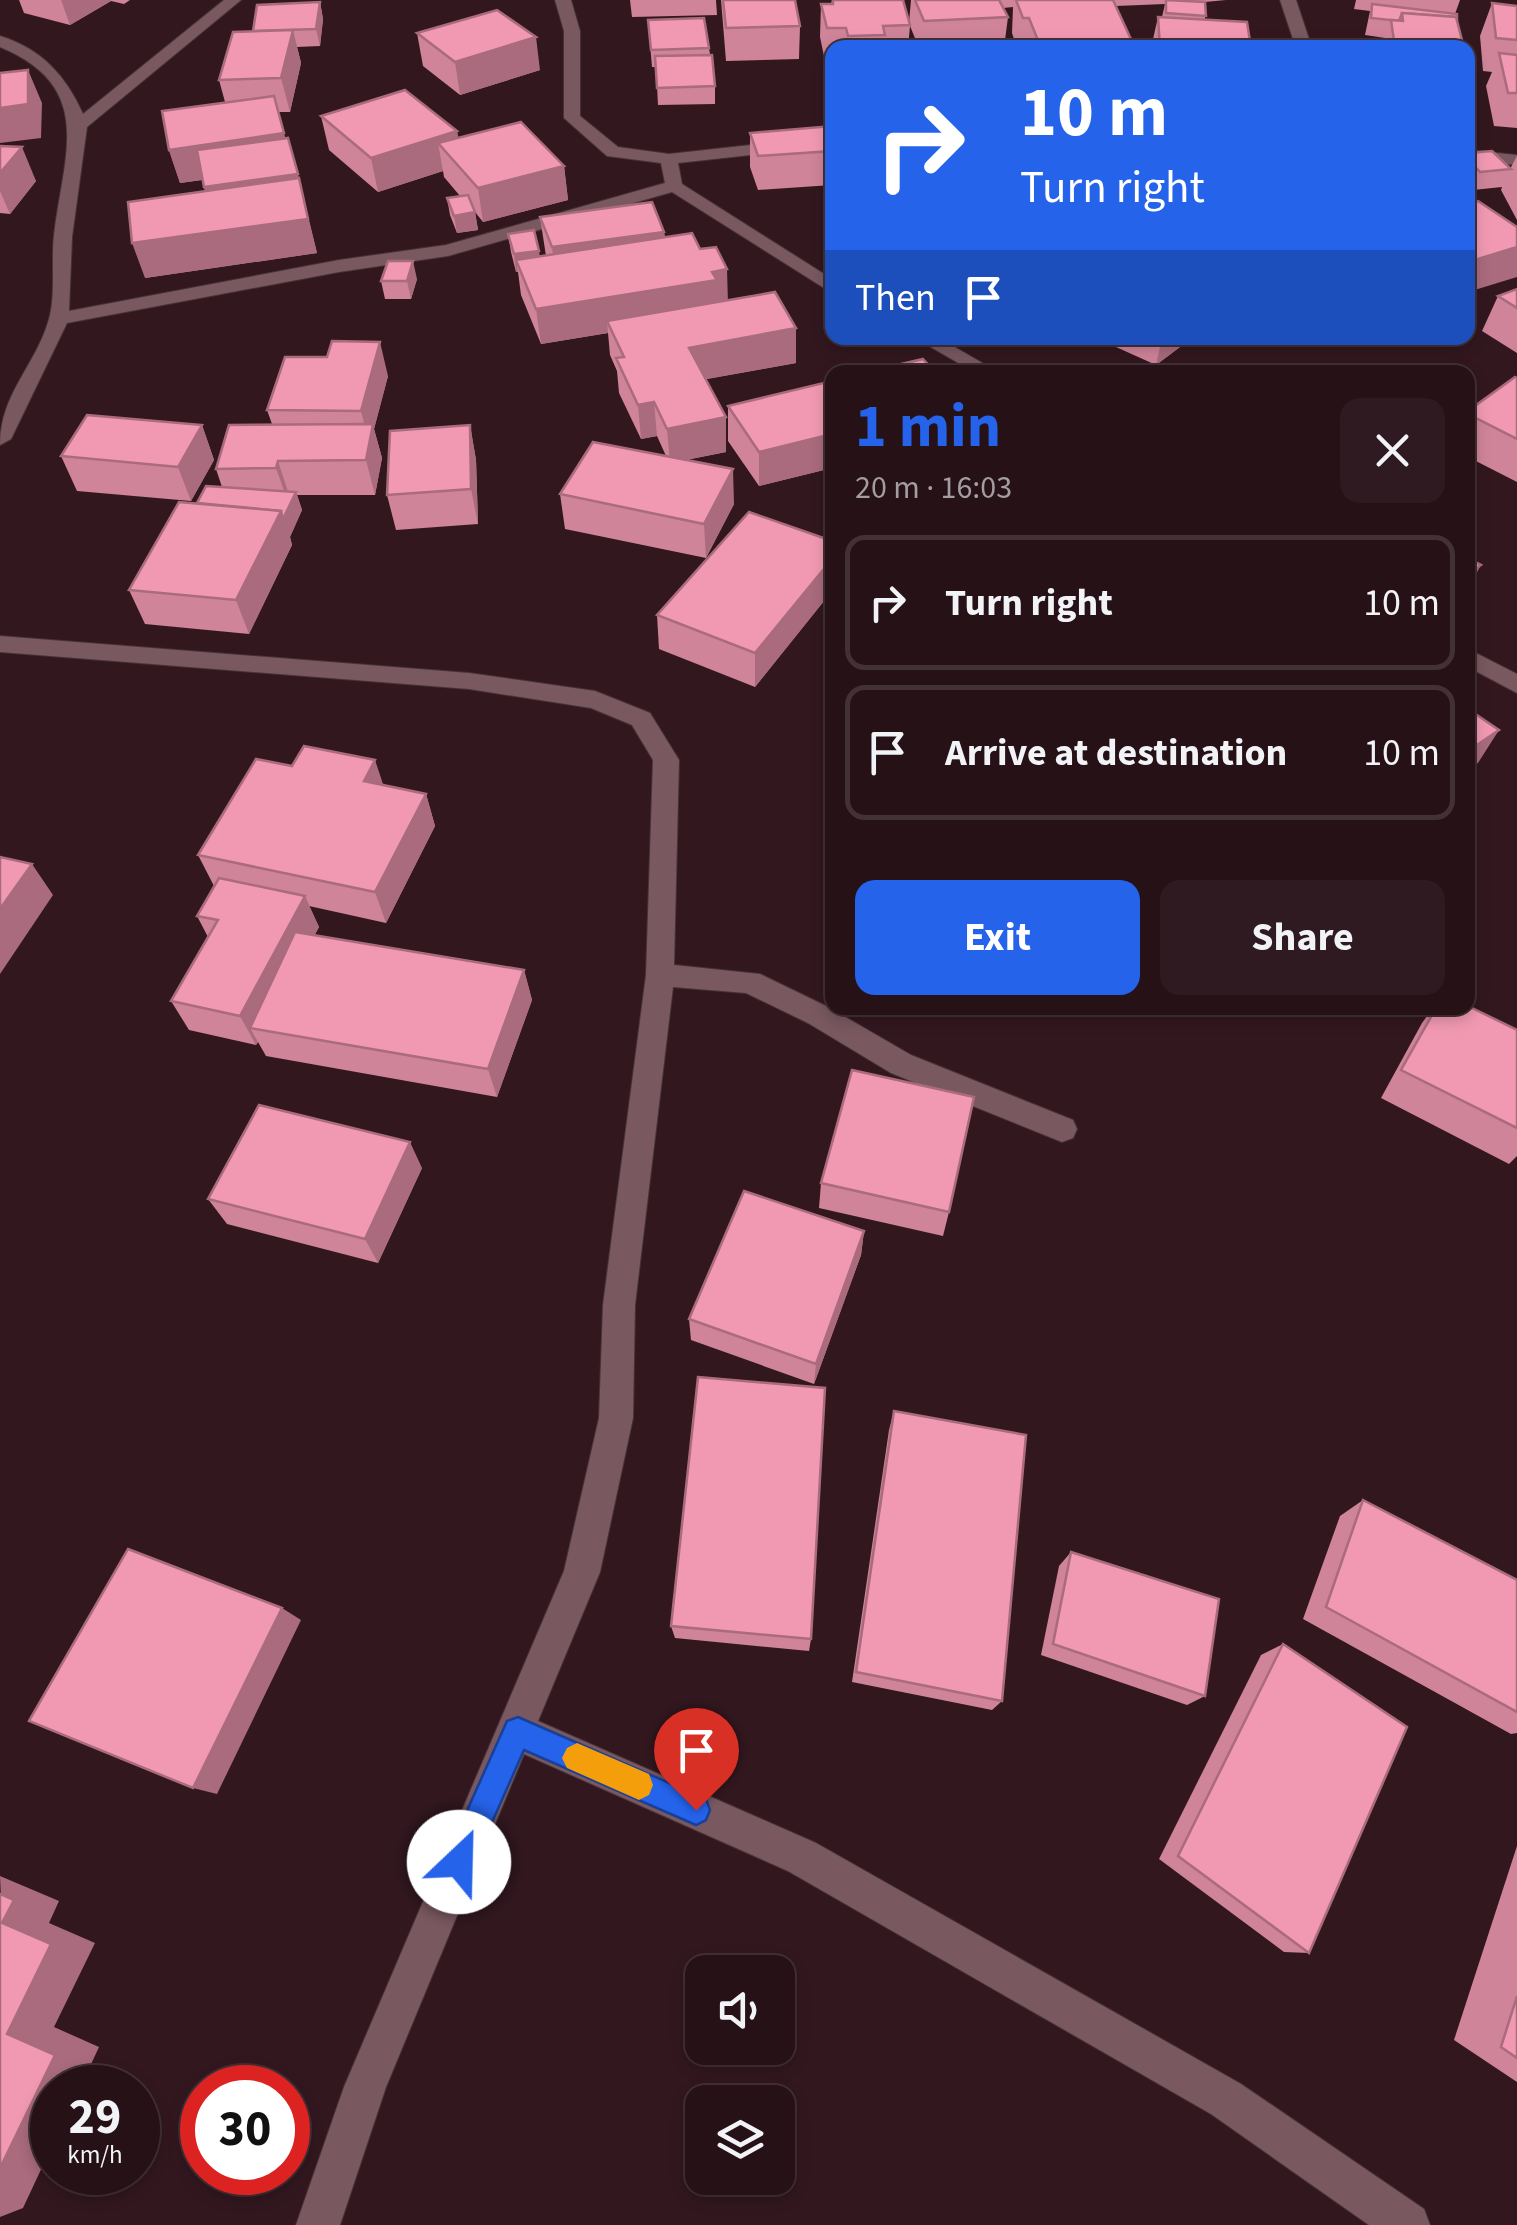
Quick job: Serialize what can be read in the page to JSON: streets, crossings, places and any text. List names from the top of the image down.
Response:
{
  "page": {
    "turn": ["10 m", "Turn right"],
    "then": "Then",
    "heading": ["1 min", "20 m · 16:03"],
    "list": [
      {
        "name": "Turn right",
        "value": "10 m"
      },
      {
        "name": "Arrive at destination",
        "value": "10 m"
      }
    ],
    "buttons": ["Exit", "Share"],
    "speed": "29 km/h",
    "limit": "30"
  }
}
